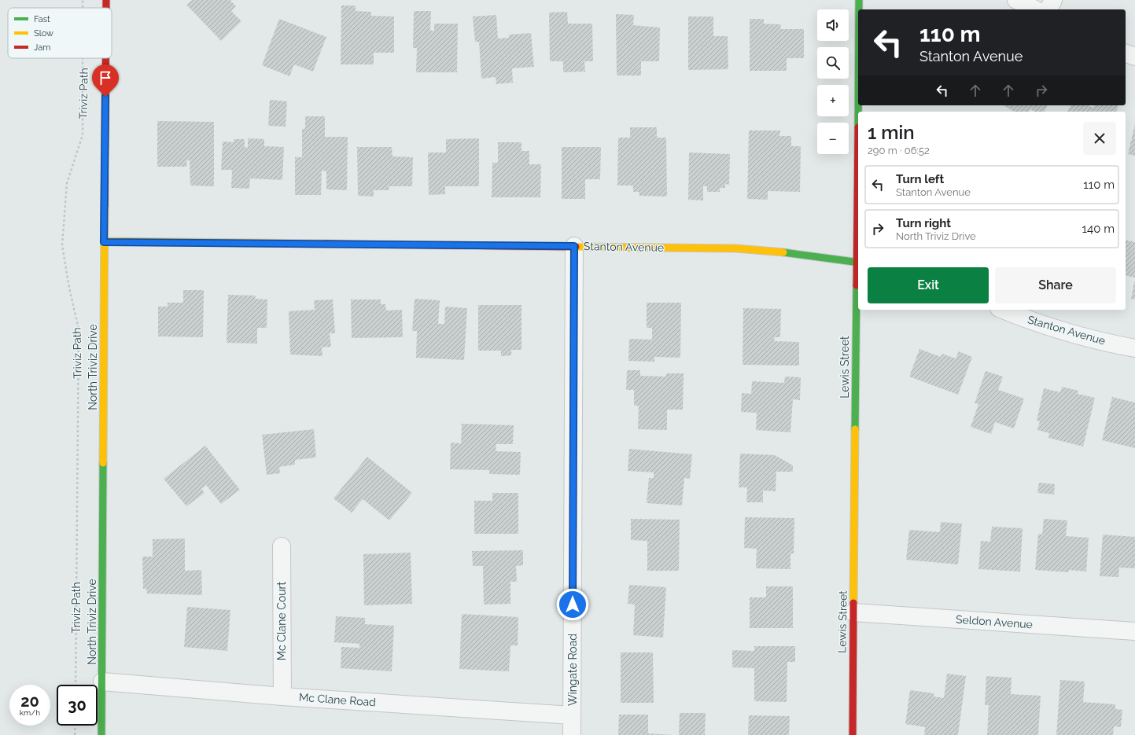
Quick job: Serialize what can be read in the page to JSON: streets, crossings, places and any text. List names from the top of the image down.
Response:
{
  "streets": {
    "street": [
      "Stanton Avenue",
      "North Triviz Drive",
      "Lewis Street",
      "Mc Clane Court",
      "Seldon Avenue",
      "Wingate Road",
      "Mc Clane Road"
    ],
    "path": ["Triviz Path"]
  },
  "crossings": [
    ["Stanton Avenue", "North Triviz Drive"],
    ["Stanton Avenue", "Lewis Street"],
    ["Stanton Avenue", "Wingate Road"],
    ["North Triviz Drive", "Mc Clane Road"],
    ["Lewis Street", "Seldon Avenue"],
    ["Mc Clane Court", "Mc Clane Road"],
    ["Wingate Road", "Mc Clane Road"]
  ],
  "legend": ["Fast", "Slow", "Jam"],
  "page": {
    "map_buttons": ["+", "−"],
    "turn": ["110 m", "Stanton Avenue"],
    "heading": ["1 min", "290 m · 06:52"],
    "list": [
      {
        "name": "Turn left",
        "note": "Stanton Avenue",
        "value": "110 m"
      },
      {
        "name": "Turn right",
        "note": "North Triviz Drive",
        "value": "140 m"
      }
    ],
    "buttons": ["Exit", "Share"],
    "speed": "20 km/h",
    "limit": "30"
  }
}
